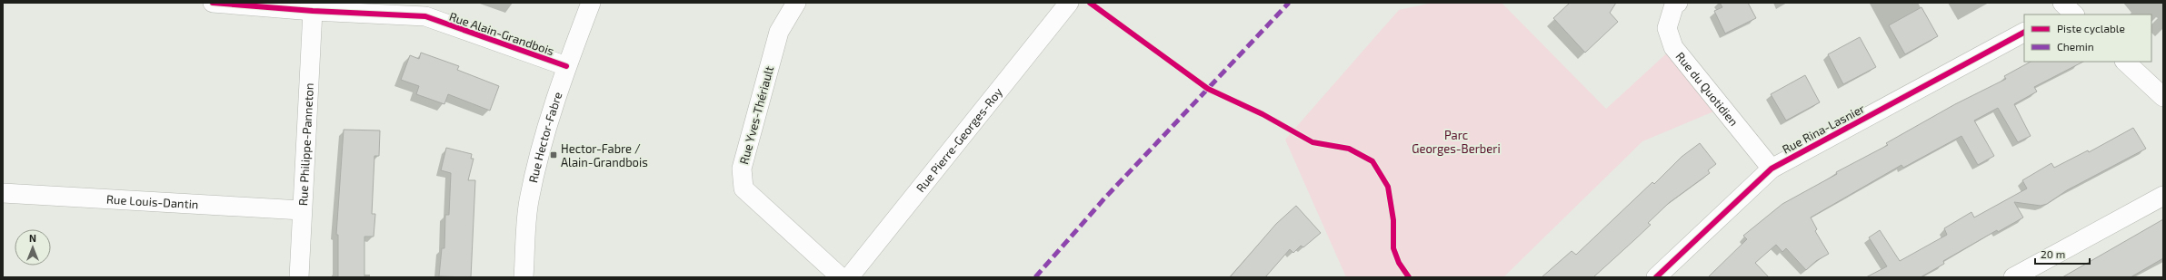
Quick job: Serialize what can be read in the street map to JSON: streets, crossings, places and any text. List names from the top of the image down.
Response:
{
  "streets": {
    "street": [
      "Rue Alain-Grandbois",
      "Rue du Quotidien",
      "Rue Yves-Thériault",
      "Rue Rina-Lasnier",
      "Rue Hector-Fabre",
      "Rue Pierre-Georges-Roy",
      "Rue Philippe-Panneton",
      "Rue Louis-Dantin"
    ]
  },
  "crossings": [
    ["Rue Alain-Grandbois", "Rue Hector-Fabre"],
    ["Rue Alain-Grandbois", "Rue Philippe-Panneton"],
    ["Rue du Quotidien", "Rue Rina-Lasnier"],
    ["Rue Philippe-Panneton", "Rue Louis-Dantin"]
  ],
  "parks": ["Parc Georges-Berberi"],
  "places": {
    "transit": ["Hector-Fabre / Alain-Grandbois"]
  },
  "legend": ["Piste cyclable", "Chemin"],
  "scale_bar": "20 m",
  "north": "top"
}
